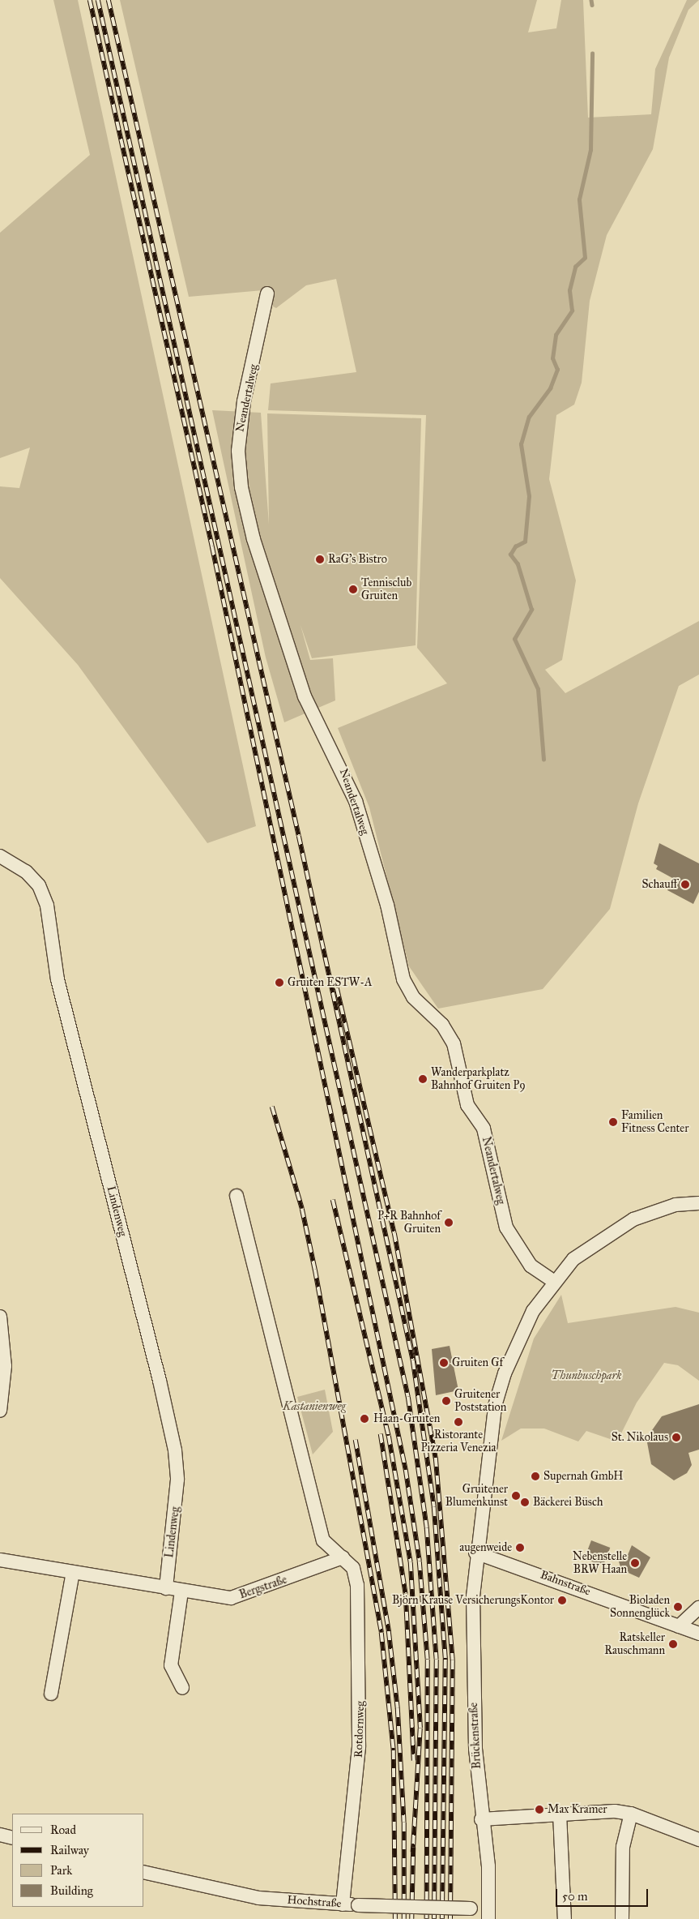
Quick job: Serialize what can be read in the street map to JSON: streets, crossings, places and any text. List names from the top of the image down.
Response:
{
  "streets": {
    "street": [
      "Neandertalweg",
      "Lindenweg",
      "Bahnstraße",
      "Bergstraße",
      "Rotdornweg",
      "Brückenstraße",
      "Hochstraße"
    ]
  },
  "crossings": [
    ["Neandertalweg", "Brückenstraße"],
    ["Lindenweg", "Bergstraße"],
    ["Bahnstraße", "Brückenstraße"],
    ["Bergstraße", "Rotdornweg"],
    ["Rotdornweg", "Hochstraße"],
    ["Brückenstraße", "Hochstraße"]
  ],
  "parks": ["Thunbuschpark", "Kastanienweg"],
  "places": [
    "RaG's Bistro",
    "Tennisclub Gruiten",
    "Schauff",
    "Gruiten ESTW-A",
    "Wanderparkplatz Bahnhof Gruiten P9",
    "Familien Fitness Center",
    "P+R Bahnhof Gruiten",
    "Gruiten Gf",
    "Gruitener Poststation",
    "Haan-Gruiten",
    "Ristorante Pizzeria Venezia",
    "St. Nikolaus",
    "Supernah GmbH",
    "Gruitener Blumenkunst",
    "Bäckerei Büsch",
    "augenweide",
    "Nebenstelle BRW Haan",
    "Björn Krause VersicherungsKontor",
    "Bioladen Sonnenglück",
    "Ratskeller Rauschmann",
    "Max Kramer"
  ],
  "legend": [
    "Road",
    "Railway",
    "Park",
    "Building"
  ],
  "scale_bar": "50 m"
}
